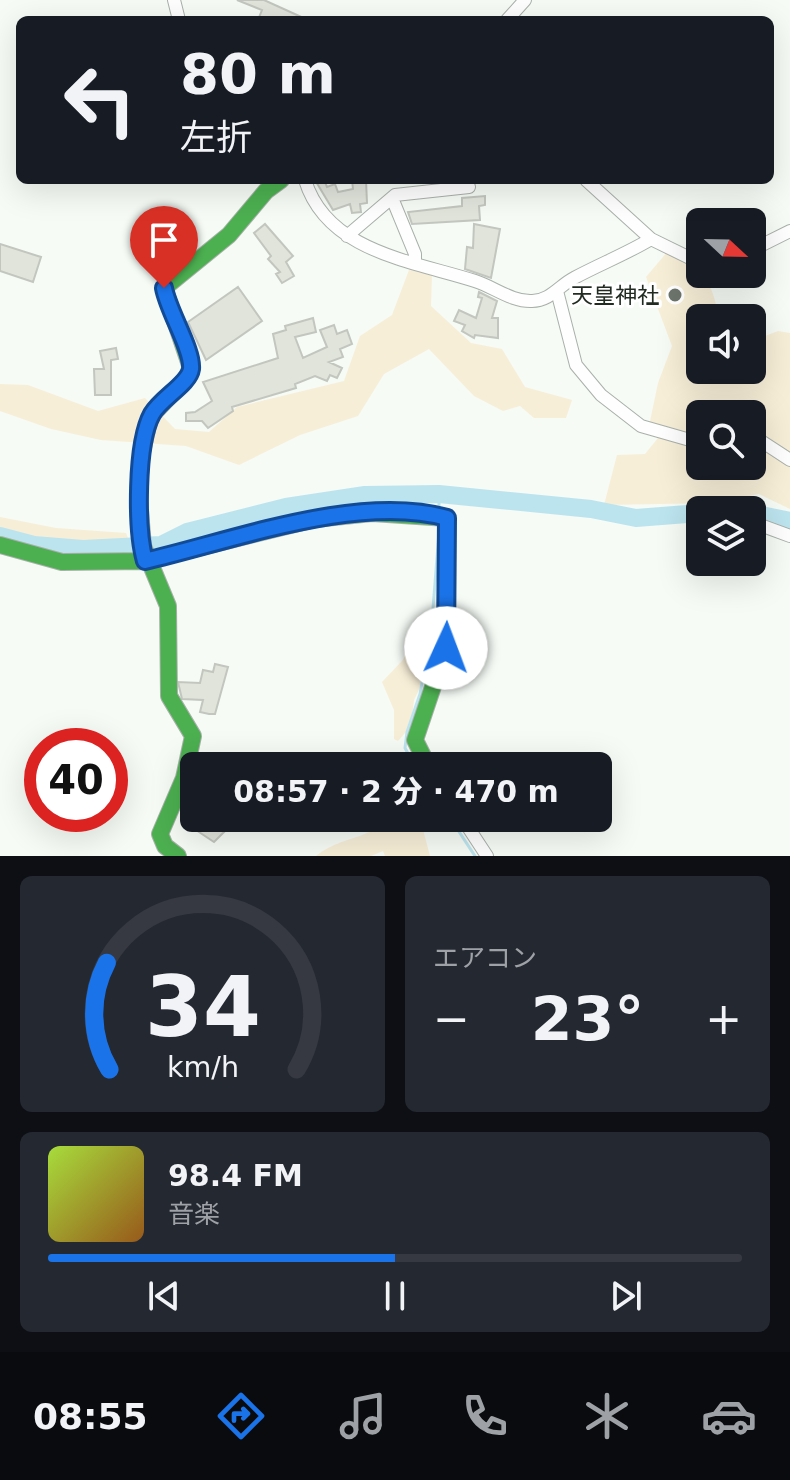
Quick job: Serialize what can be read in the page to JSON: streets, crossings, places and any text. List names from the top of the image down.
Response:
{
  "places": ["天皇神社"],
  "north": "right",
  "page": {
    "turn": ["80 m", "左折"],
    "limit": "40",
    "trip": "08:57 · 2 分 · 470 m",
    "tile": "エアコン",
    "heat": ["−", "23°", "+"],
    "song": ["98.4 FM", "音楽"],
    "tabs": "08:55",
    "gauge": ["34", "km/h"]
  }
}
